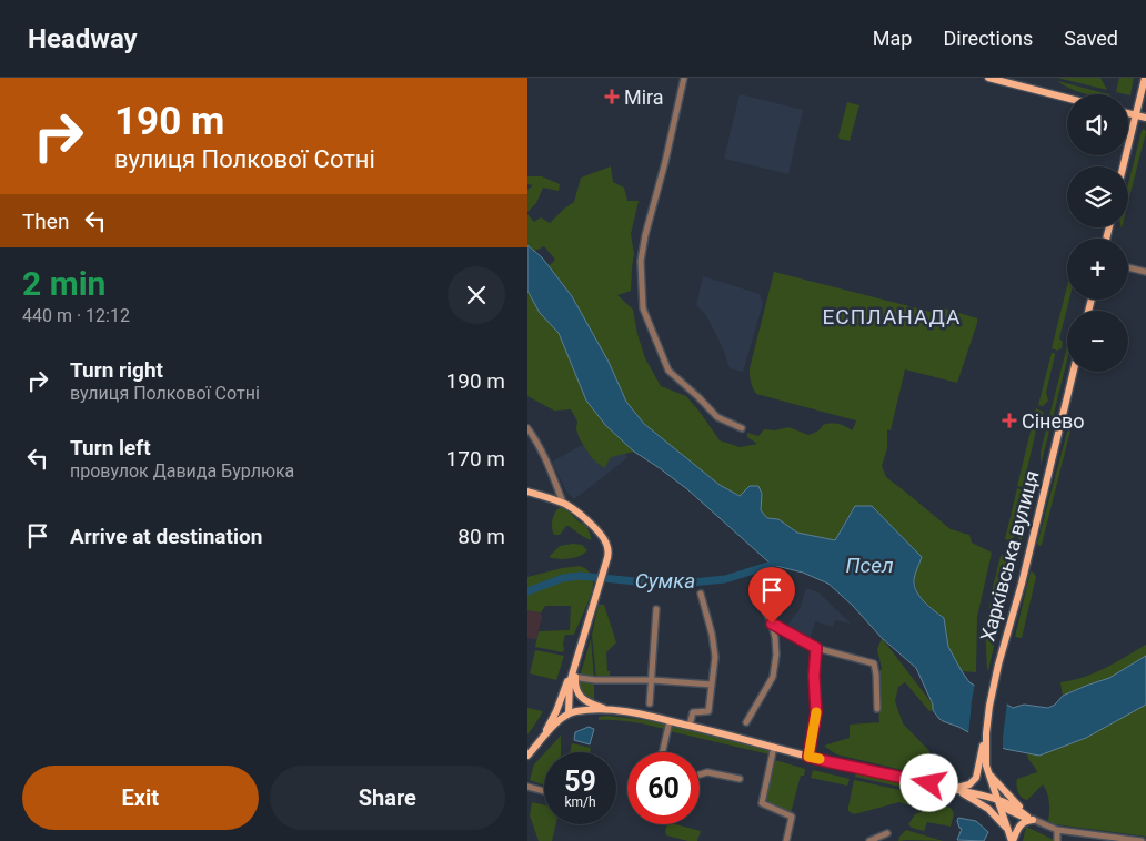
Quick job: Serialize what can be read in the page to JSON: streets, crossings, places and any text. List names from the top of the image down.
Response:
{
  "streets": {
    "main road": ["Харківська вулиця"]
  },
  "districts": ["ЕСПЛАНАДА"],
  "water": ["Псел", "Сумка"],
  "places": {
    "health": ["Mira", "Сінево"]
  },
  "page": {
    "header": "Headway",
    "nav": ["Map", "Directions", "Saved"],
    "turn": ["190 m", "вулиця Полкової Сотні"],
    "map_buttons": ["+", "−"],
    "then": "Then",
    "heading": ["2 min", "440 m · 12:12"],
    "list": [
      {
        "name": "Turn right",
        "note": "вулиця Полкової Сотні",
        "value": "190 m"
      },
      {
        "name": "Turn left",
        "note": "провулок Давида Бурлюка",
        "value": "170 m"
      },
      {
        "name": "Arrive at destination",
        "value": "80 m"
      }
    ],
    "speed": "59 km/h",
    "limit": "60",
    "buttons": ["Exit", "Share"]
  }
}
